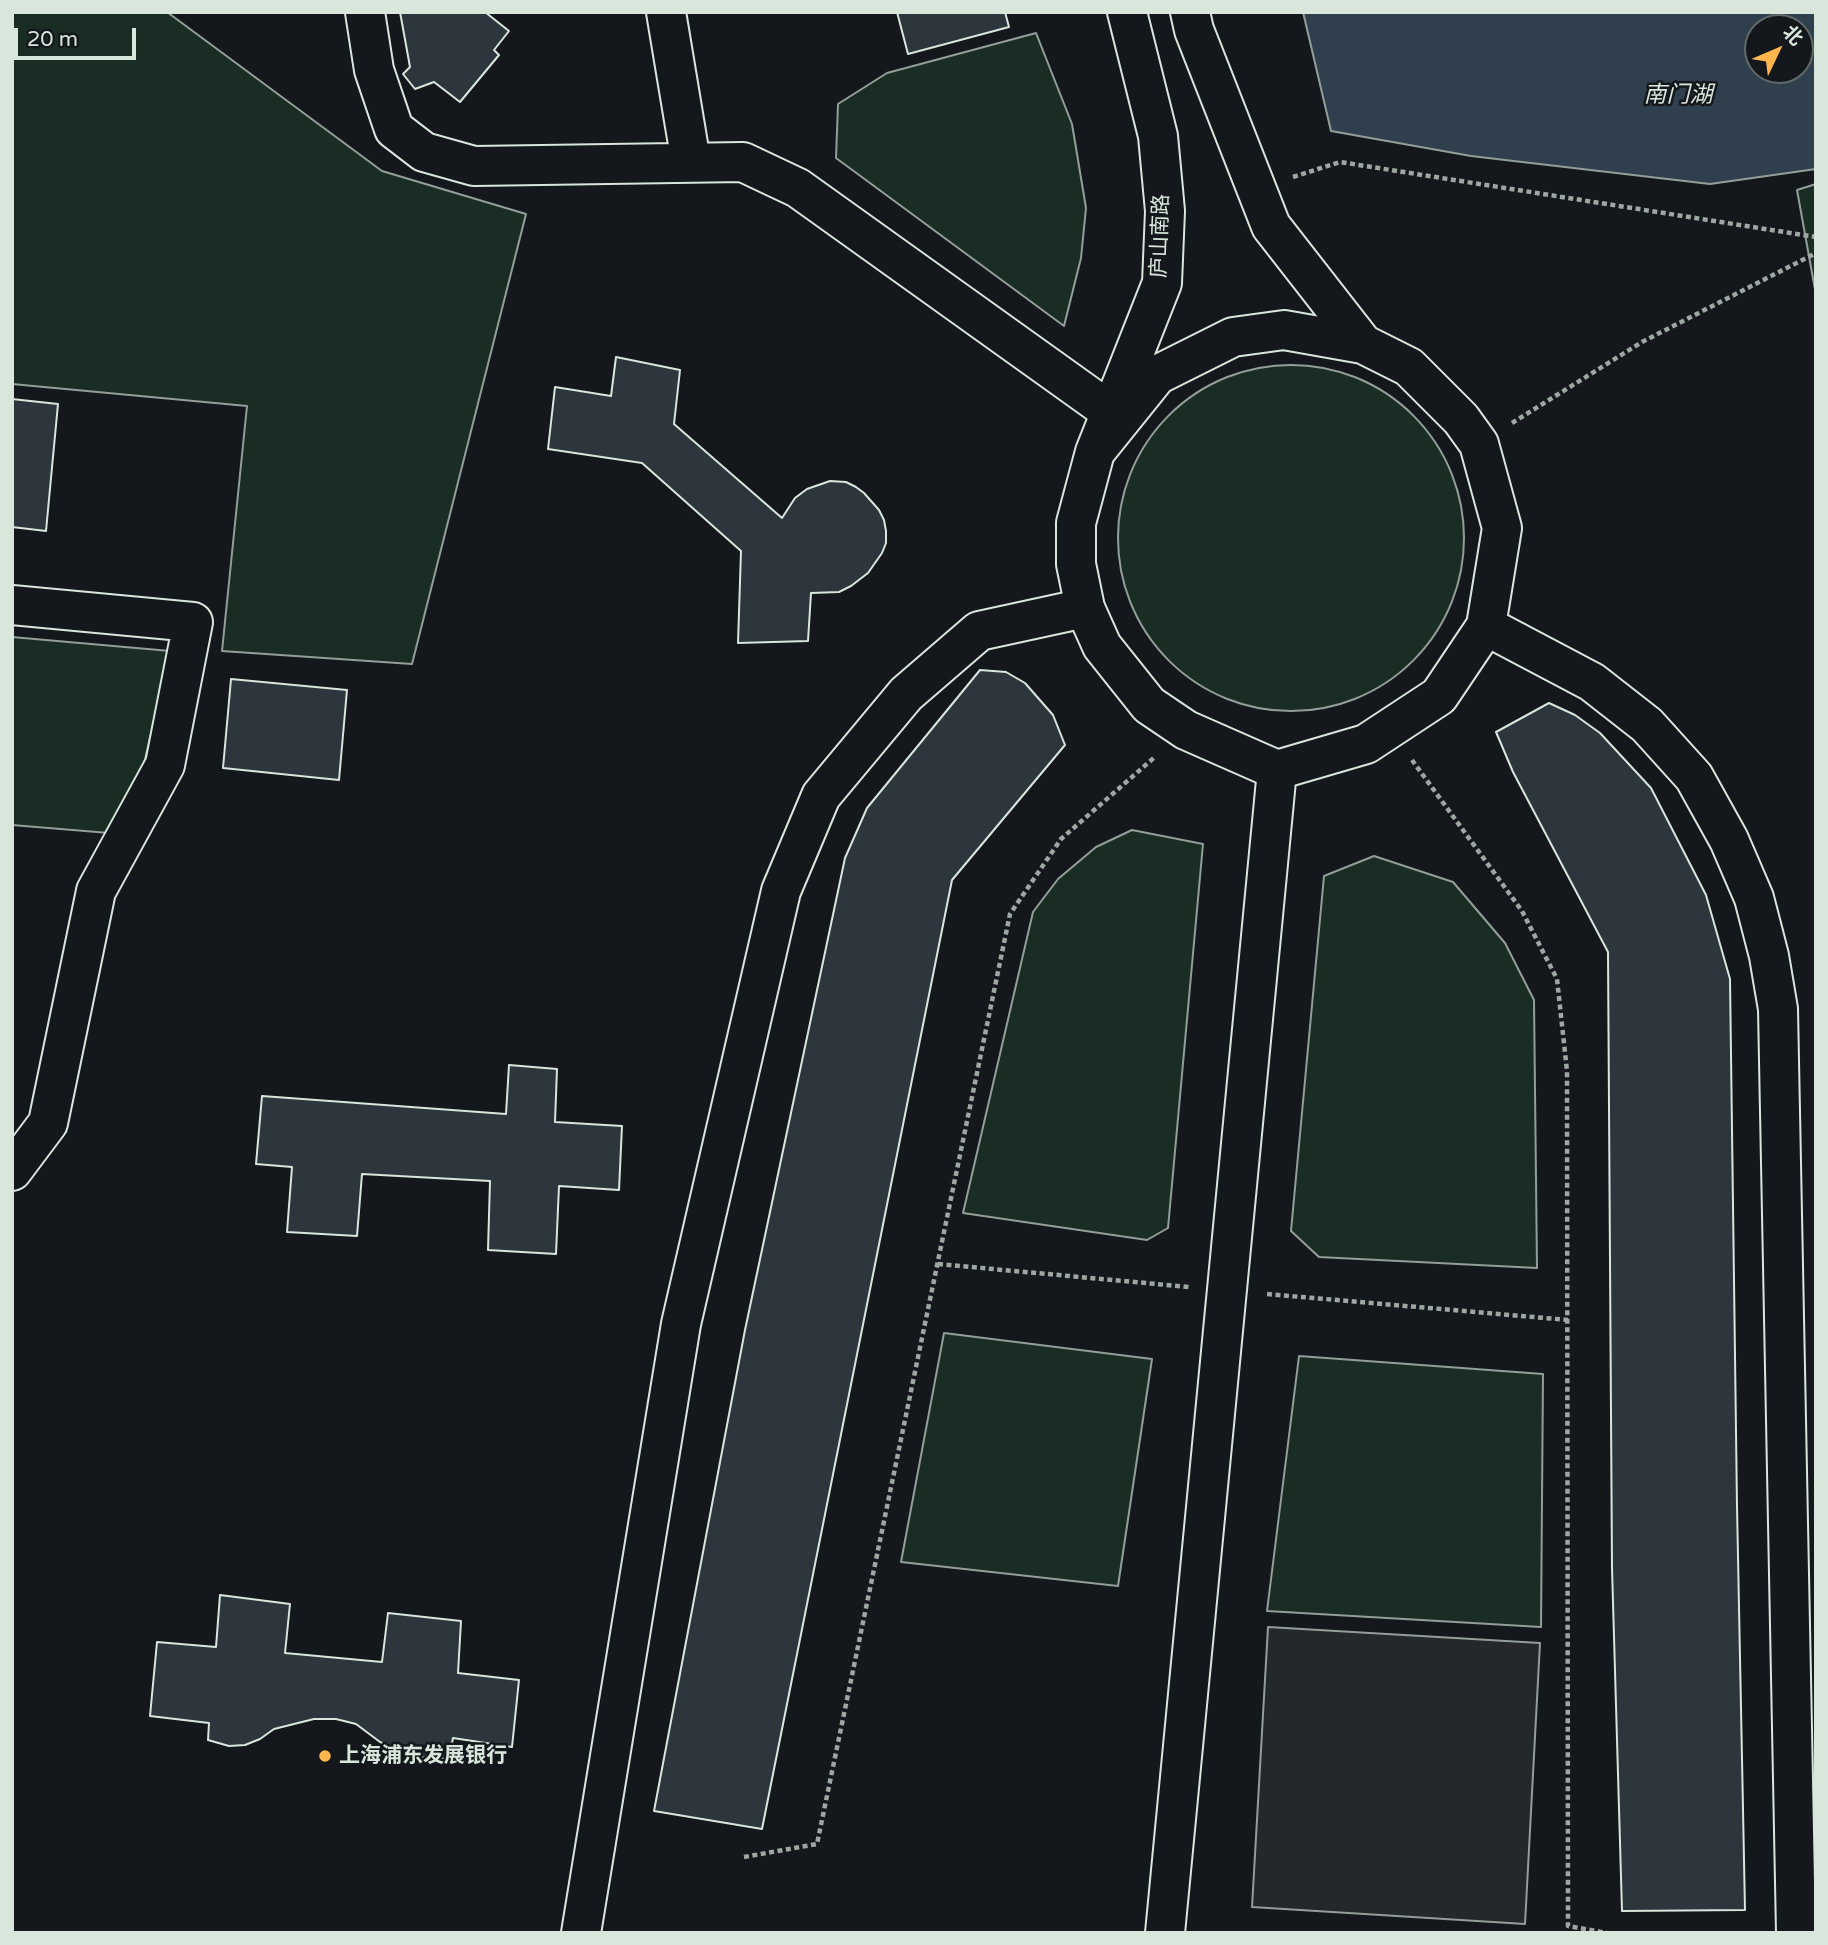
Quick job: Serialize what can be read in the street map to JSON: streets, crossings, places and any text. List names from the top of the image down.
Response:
{
  "streets": {
    "street": ["庐山南路"]
  },
  "water": ["南门湖"],
  "places": ["上海浦东发展银行"],
  "scale_bar": "20 m",
  "north": "top right"
}
